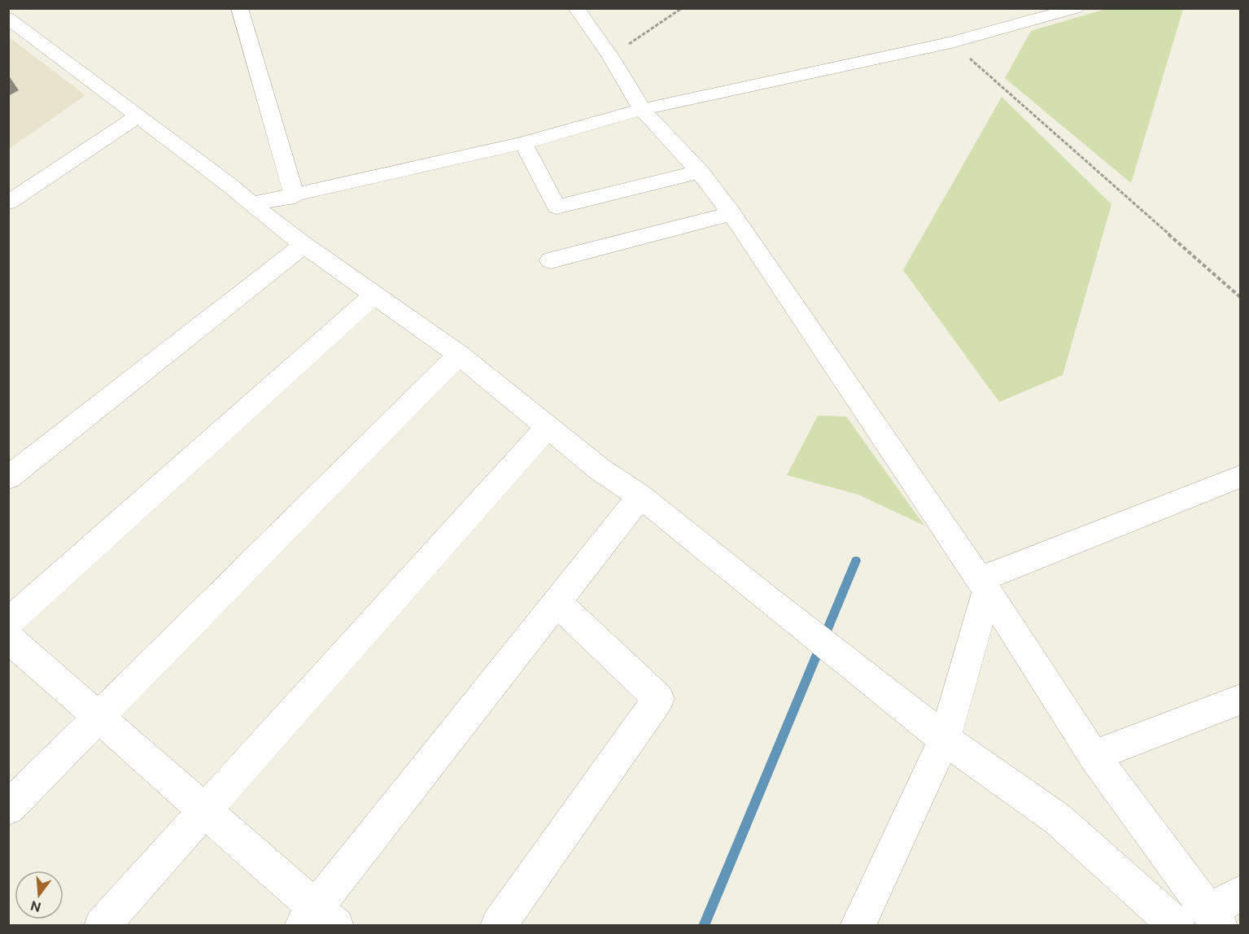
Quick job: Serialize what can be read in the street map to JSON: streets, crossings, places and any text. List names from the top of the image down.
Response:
{
  "north": "bottom"
}
